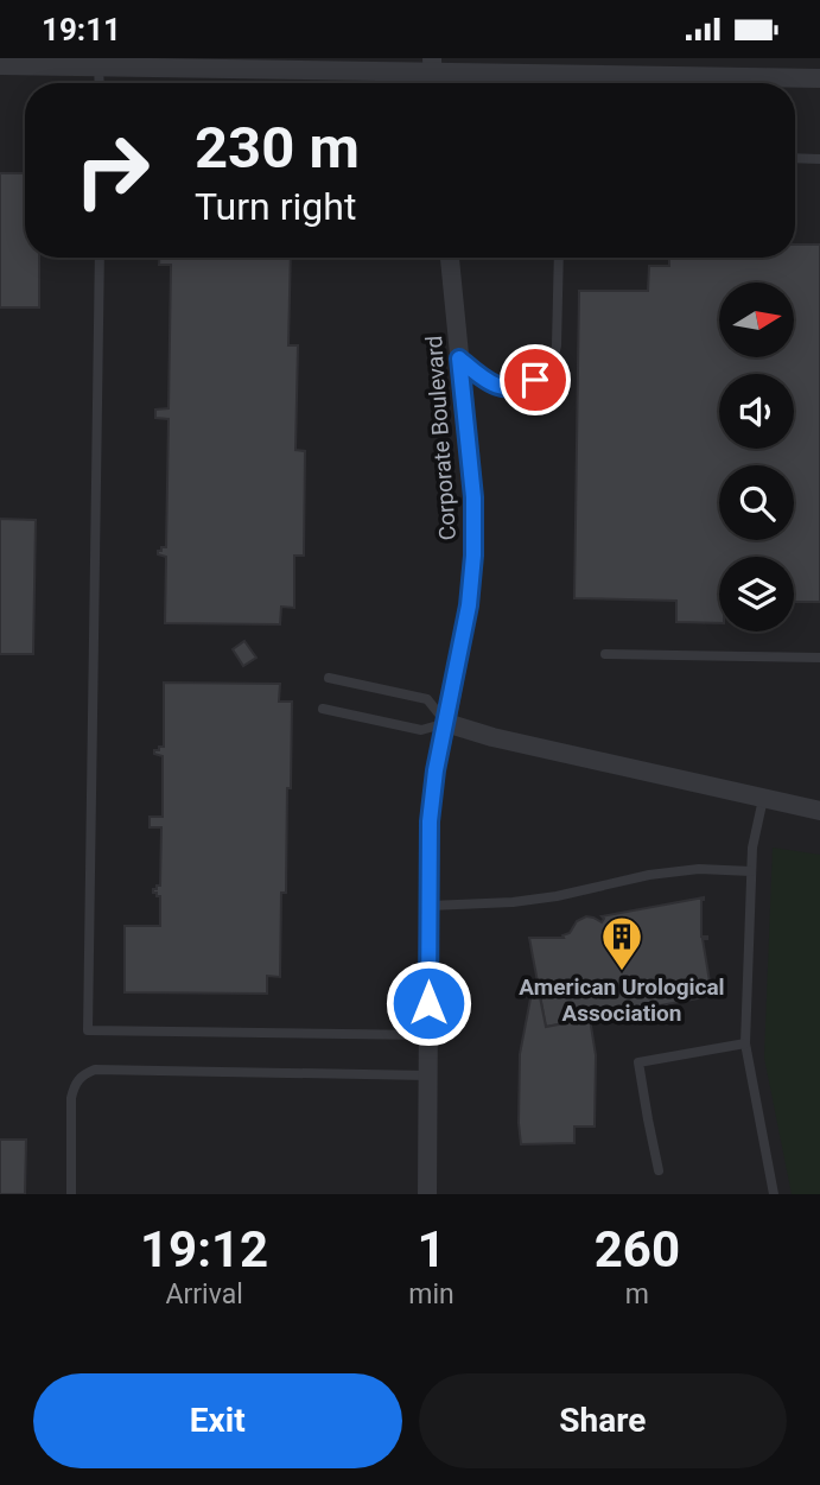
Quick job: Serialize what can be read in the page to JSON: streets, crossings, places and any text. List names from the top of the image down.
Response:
{
  "streets": {
    "street": ["Corporate Boulevard"]
  },
  "places": {
    "building": ["American Urological Association"]
  },
  "north": "right",
  "page": {
    "status": "19:11",
    "turn": ["230 m", "Turn right"],
    "eta": [
      "19:12",
      "Arrival",
      "1",
      "min",
      "260",
      "m"
    ],
    "buttons": ["Exit", "Share"]
  }
}
